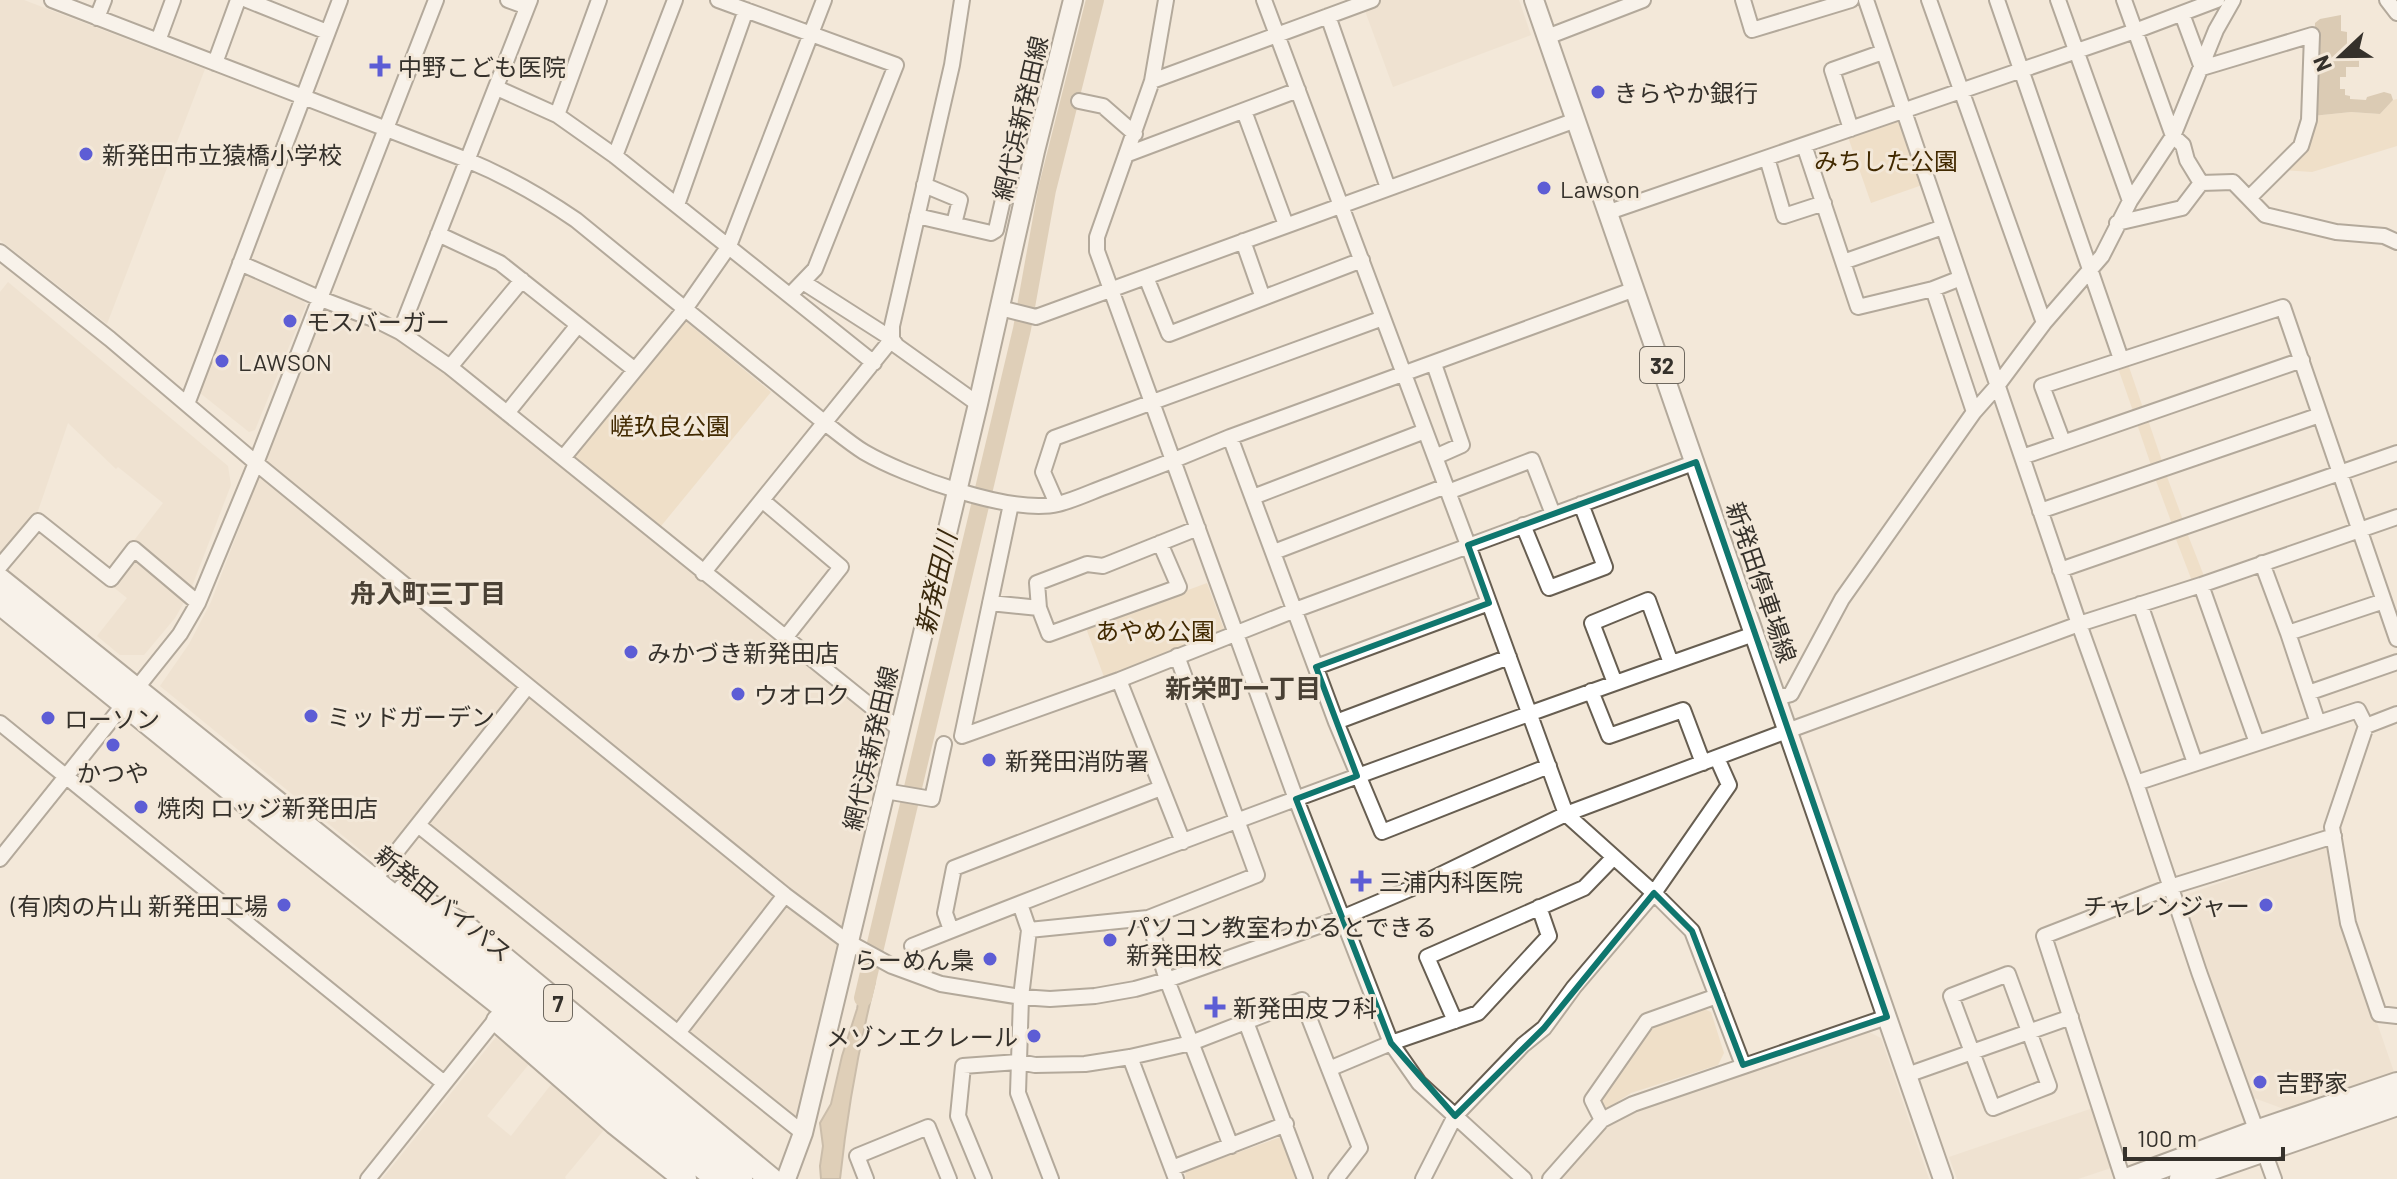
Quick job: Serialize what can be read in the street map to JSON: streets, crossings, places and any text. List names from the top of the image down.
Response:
{
  "streets": {
    "highway": ["新発田バイパス", "7"],
    "main road": ["網代浜新発田線", "32", "新発田停車場線"]
  },
  "crossings": [
    ["新発田バイパス", "7"]
  ],
  "districts": ["舟入町三丁目", "新栄町一丁目"],
  "water": ["新発田川"],
  "parks": ["みちした公園", "嵯玖良公園", "あやめ公園"],
  "places": {
    "health": ["中野こども医院", "三浦内科医院", "新発田皮フ科"],
    "other": [
      "きらやか銀行",
      "新発田市立猿橋小学校",
      "Lawson",
      "モスバーガー",
      "LAWSON",
      "みかづき新発田店",
      "ウオロク",
      "ミッドガーデン",
      "ローソン",
      "かつや",
      "新発田消防署",
      "焼肉 ロッジ新発田店",
      "(有)肉の片山 新発田工場",
      "チャレンジャー",
      "パソコン教室わかるとできる 新発田校",
      "らーめん梟",
      "メゾンエクレール",
      "吉野家"
    ]
  },
  "scale_bar": "100 m",
  "north": "left"
}
